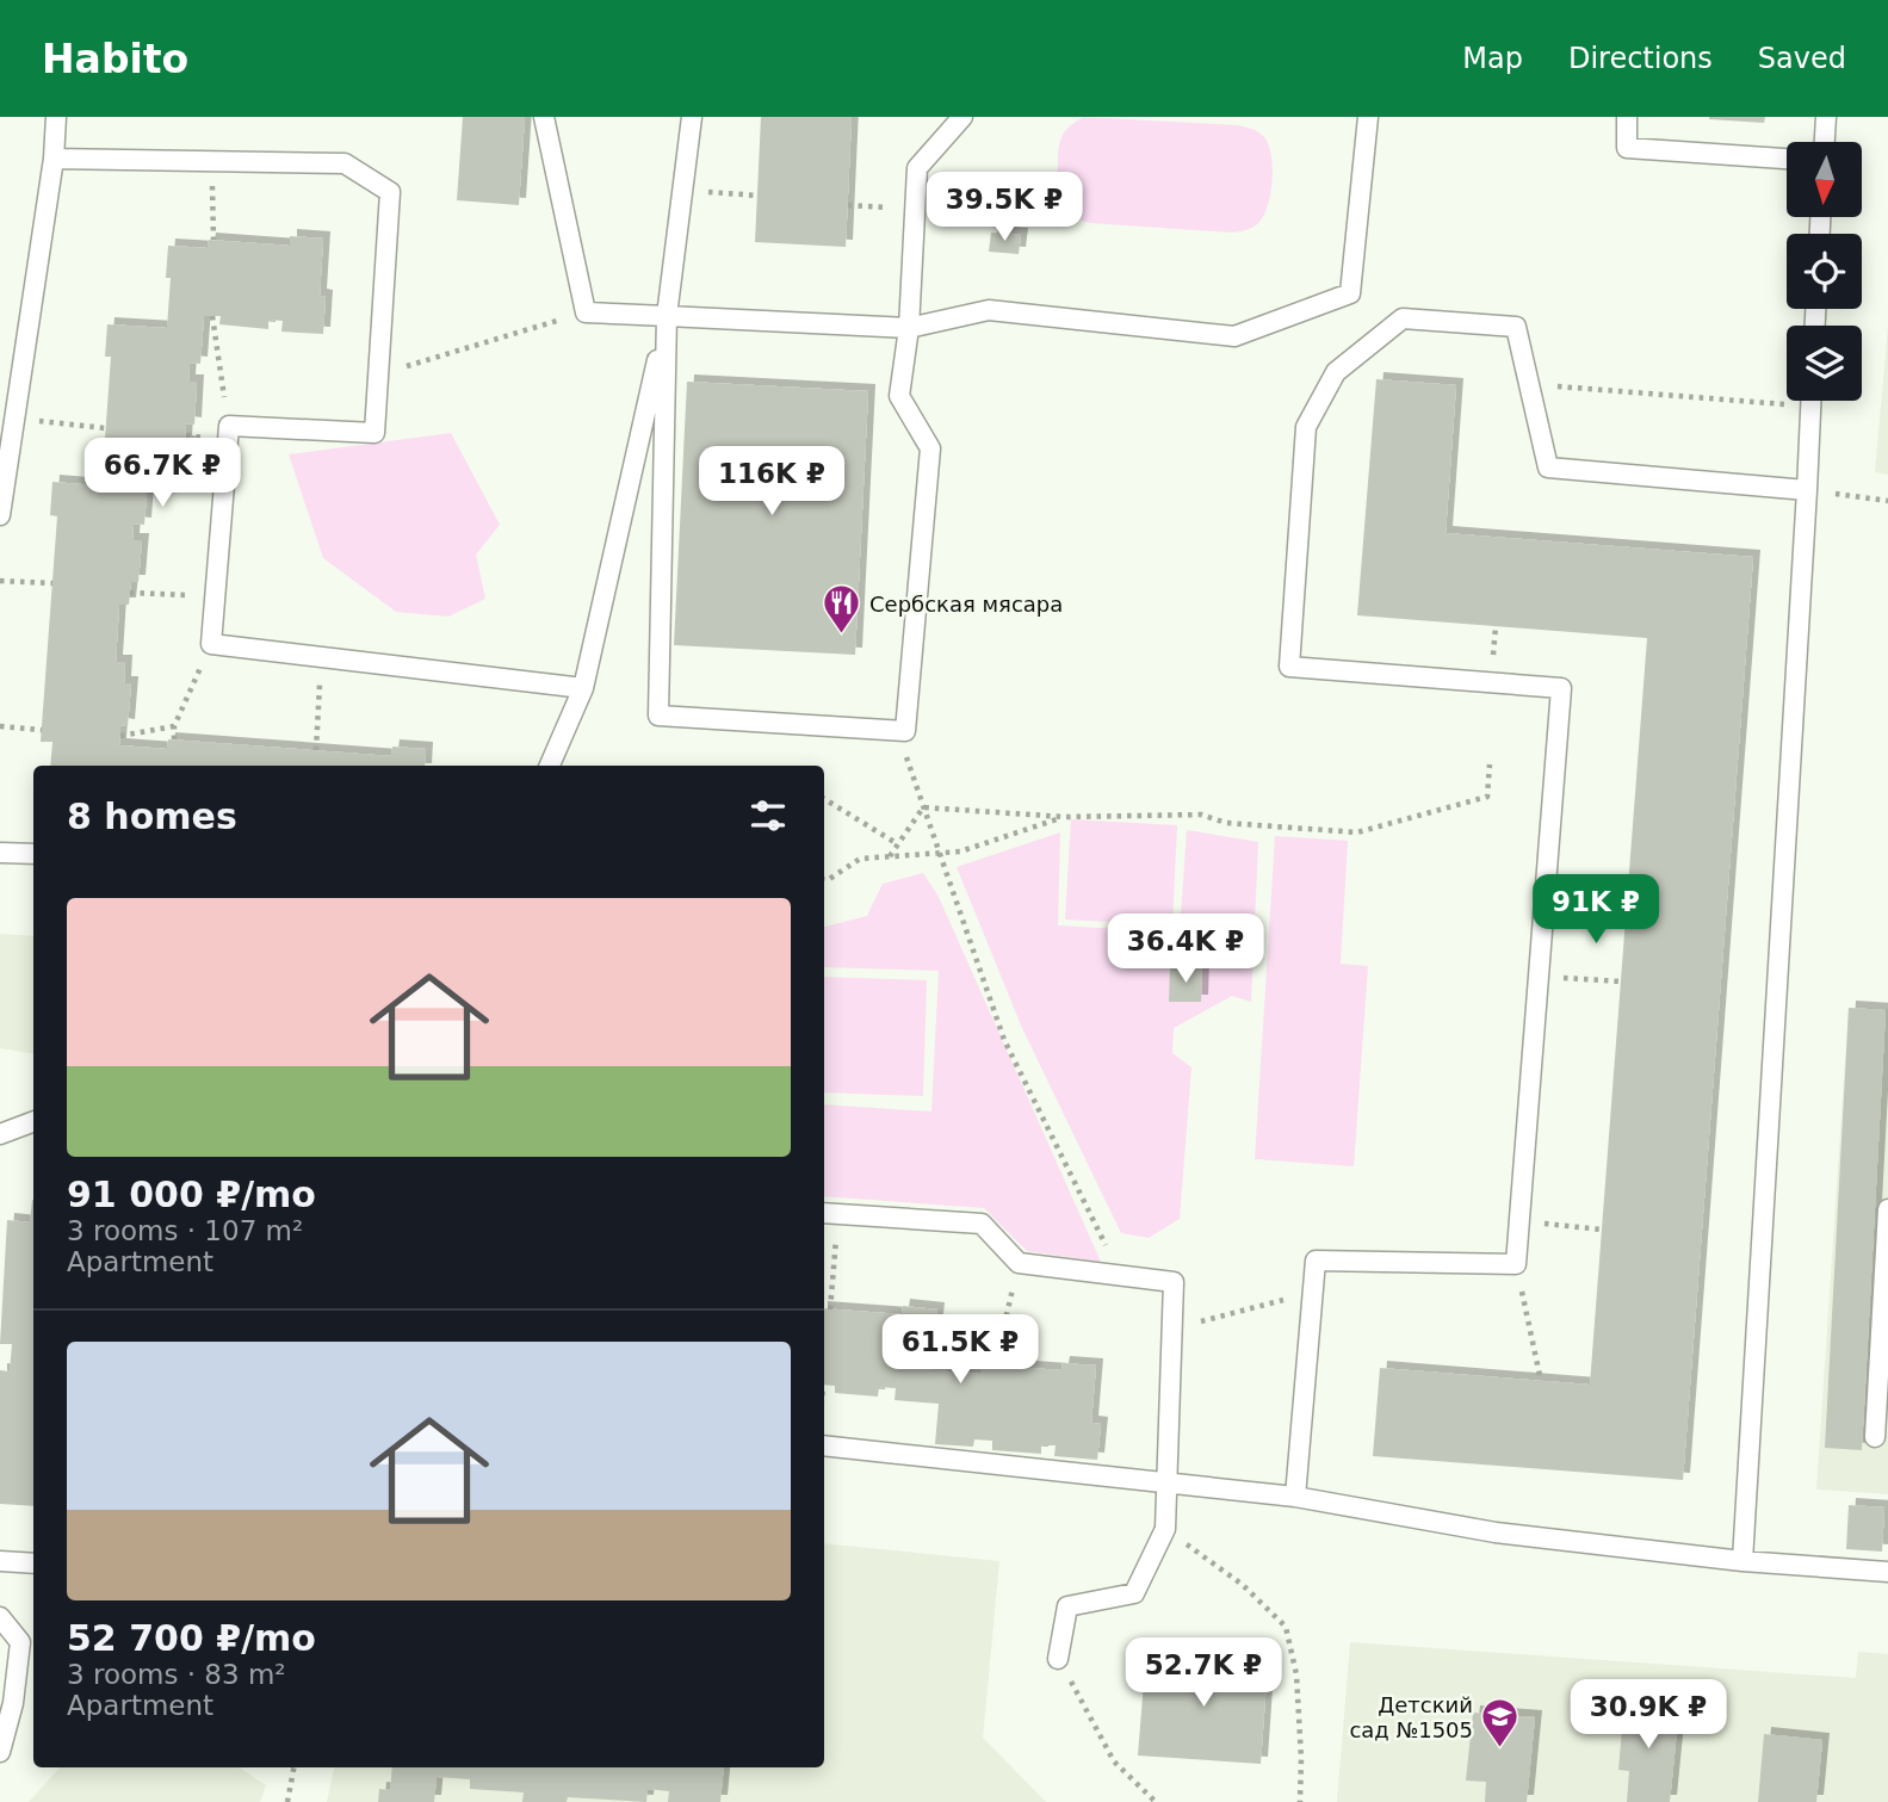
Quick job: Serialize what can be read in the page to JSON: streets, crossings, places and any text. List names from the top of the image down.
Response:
{
  "places": {
    "restaurant": ["Сербская мясара"],
    "school or university": ["Детский сад №1505"]
  },
  "north": "bottom",
  "page": {
    "header": "Habito",
    "nav": ["Map", "Directions", "Saved"],
    "price": [
      "39.5K ₽",
      "66.7K ₽",
      "116K ₽",
      "91K ₽",
      "36.4K ₽",
      "61.5K ₽",
      "52.7K ₽",
      "30.9K ₽"
    ],
    "heading": "8 homes",
    "list": [
      {
        "name": "91 000 ₽/mo",
        "note": "3 rooms · 107 m² · Apartment"
      },
      {
        "name": "52 700 ₽/mo",
        "note": "3 rooms · 83 m² · Apartment"
      }
    ]
  }
}
